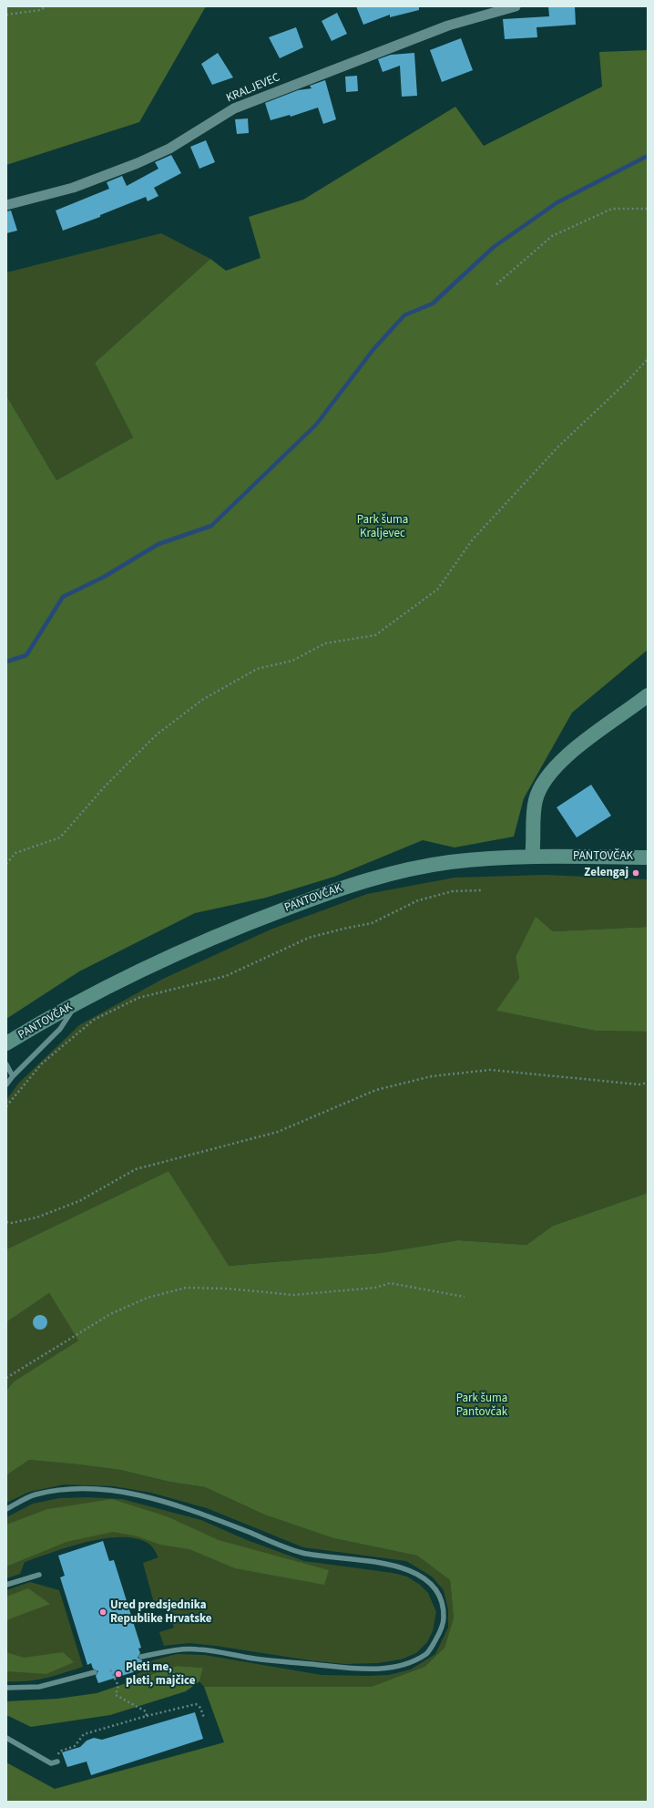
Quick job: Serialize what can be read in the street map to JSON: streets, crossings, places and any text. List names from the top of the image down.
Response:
{
  "streets": {
    "main road": ["PANTOVČAK"],
    "street": ["KRALJEVEC"]
  },
  "parks": ["Park šuma Kraljevec", "Park šuma Pantovčak"],
  "places": ["Zelengaj", "Ured predsjednika Republike Hrvatske", "Pleti me, pleti, majčice"]
}
